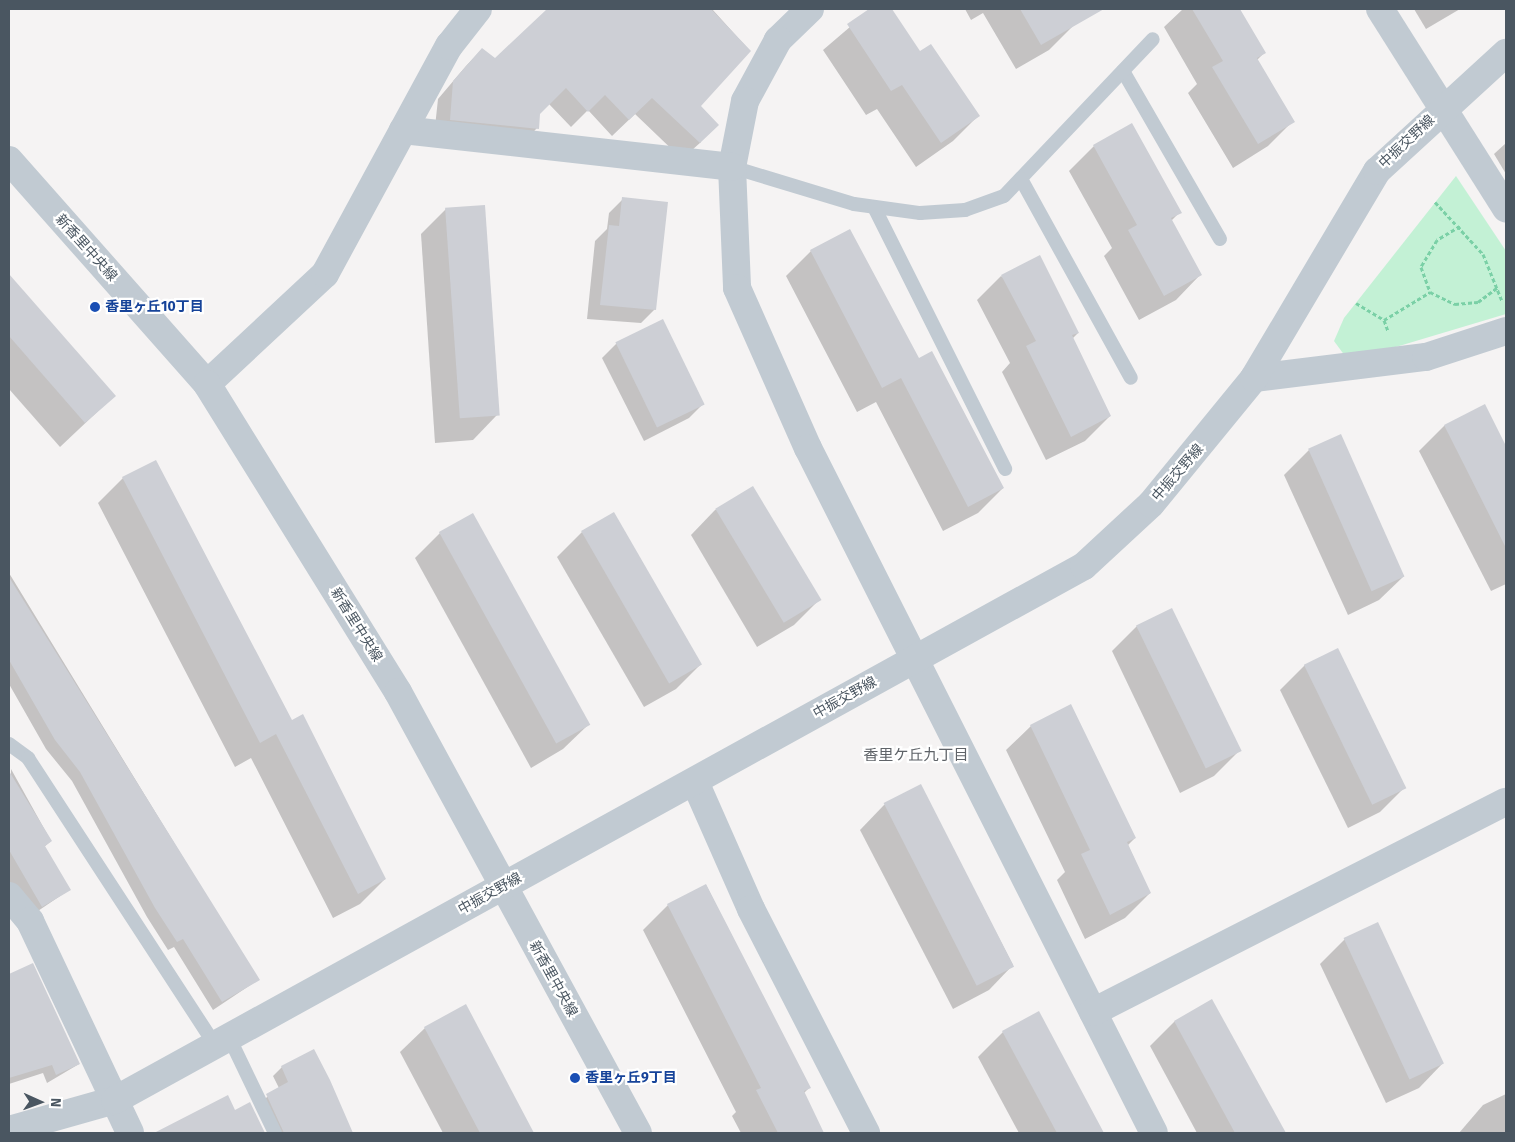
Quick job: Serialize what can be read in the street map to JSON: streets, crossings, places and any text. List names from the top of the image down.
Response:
{
  "streets": {
    "street": ["中振交野線", "新香里中央線"]
  },
  "crossings": [
    ["中振交野線", "新香里中央線"]
  ],
  "districts": ["香里ケ丘九丁目"],
  "places": ["香里ヶ丘10丁目", "香里ヶ丘9丁目"],
  "north": "right"
}
